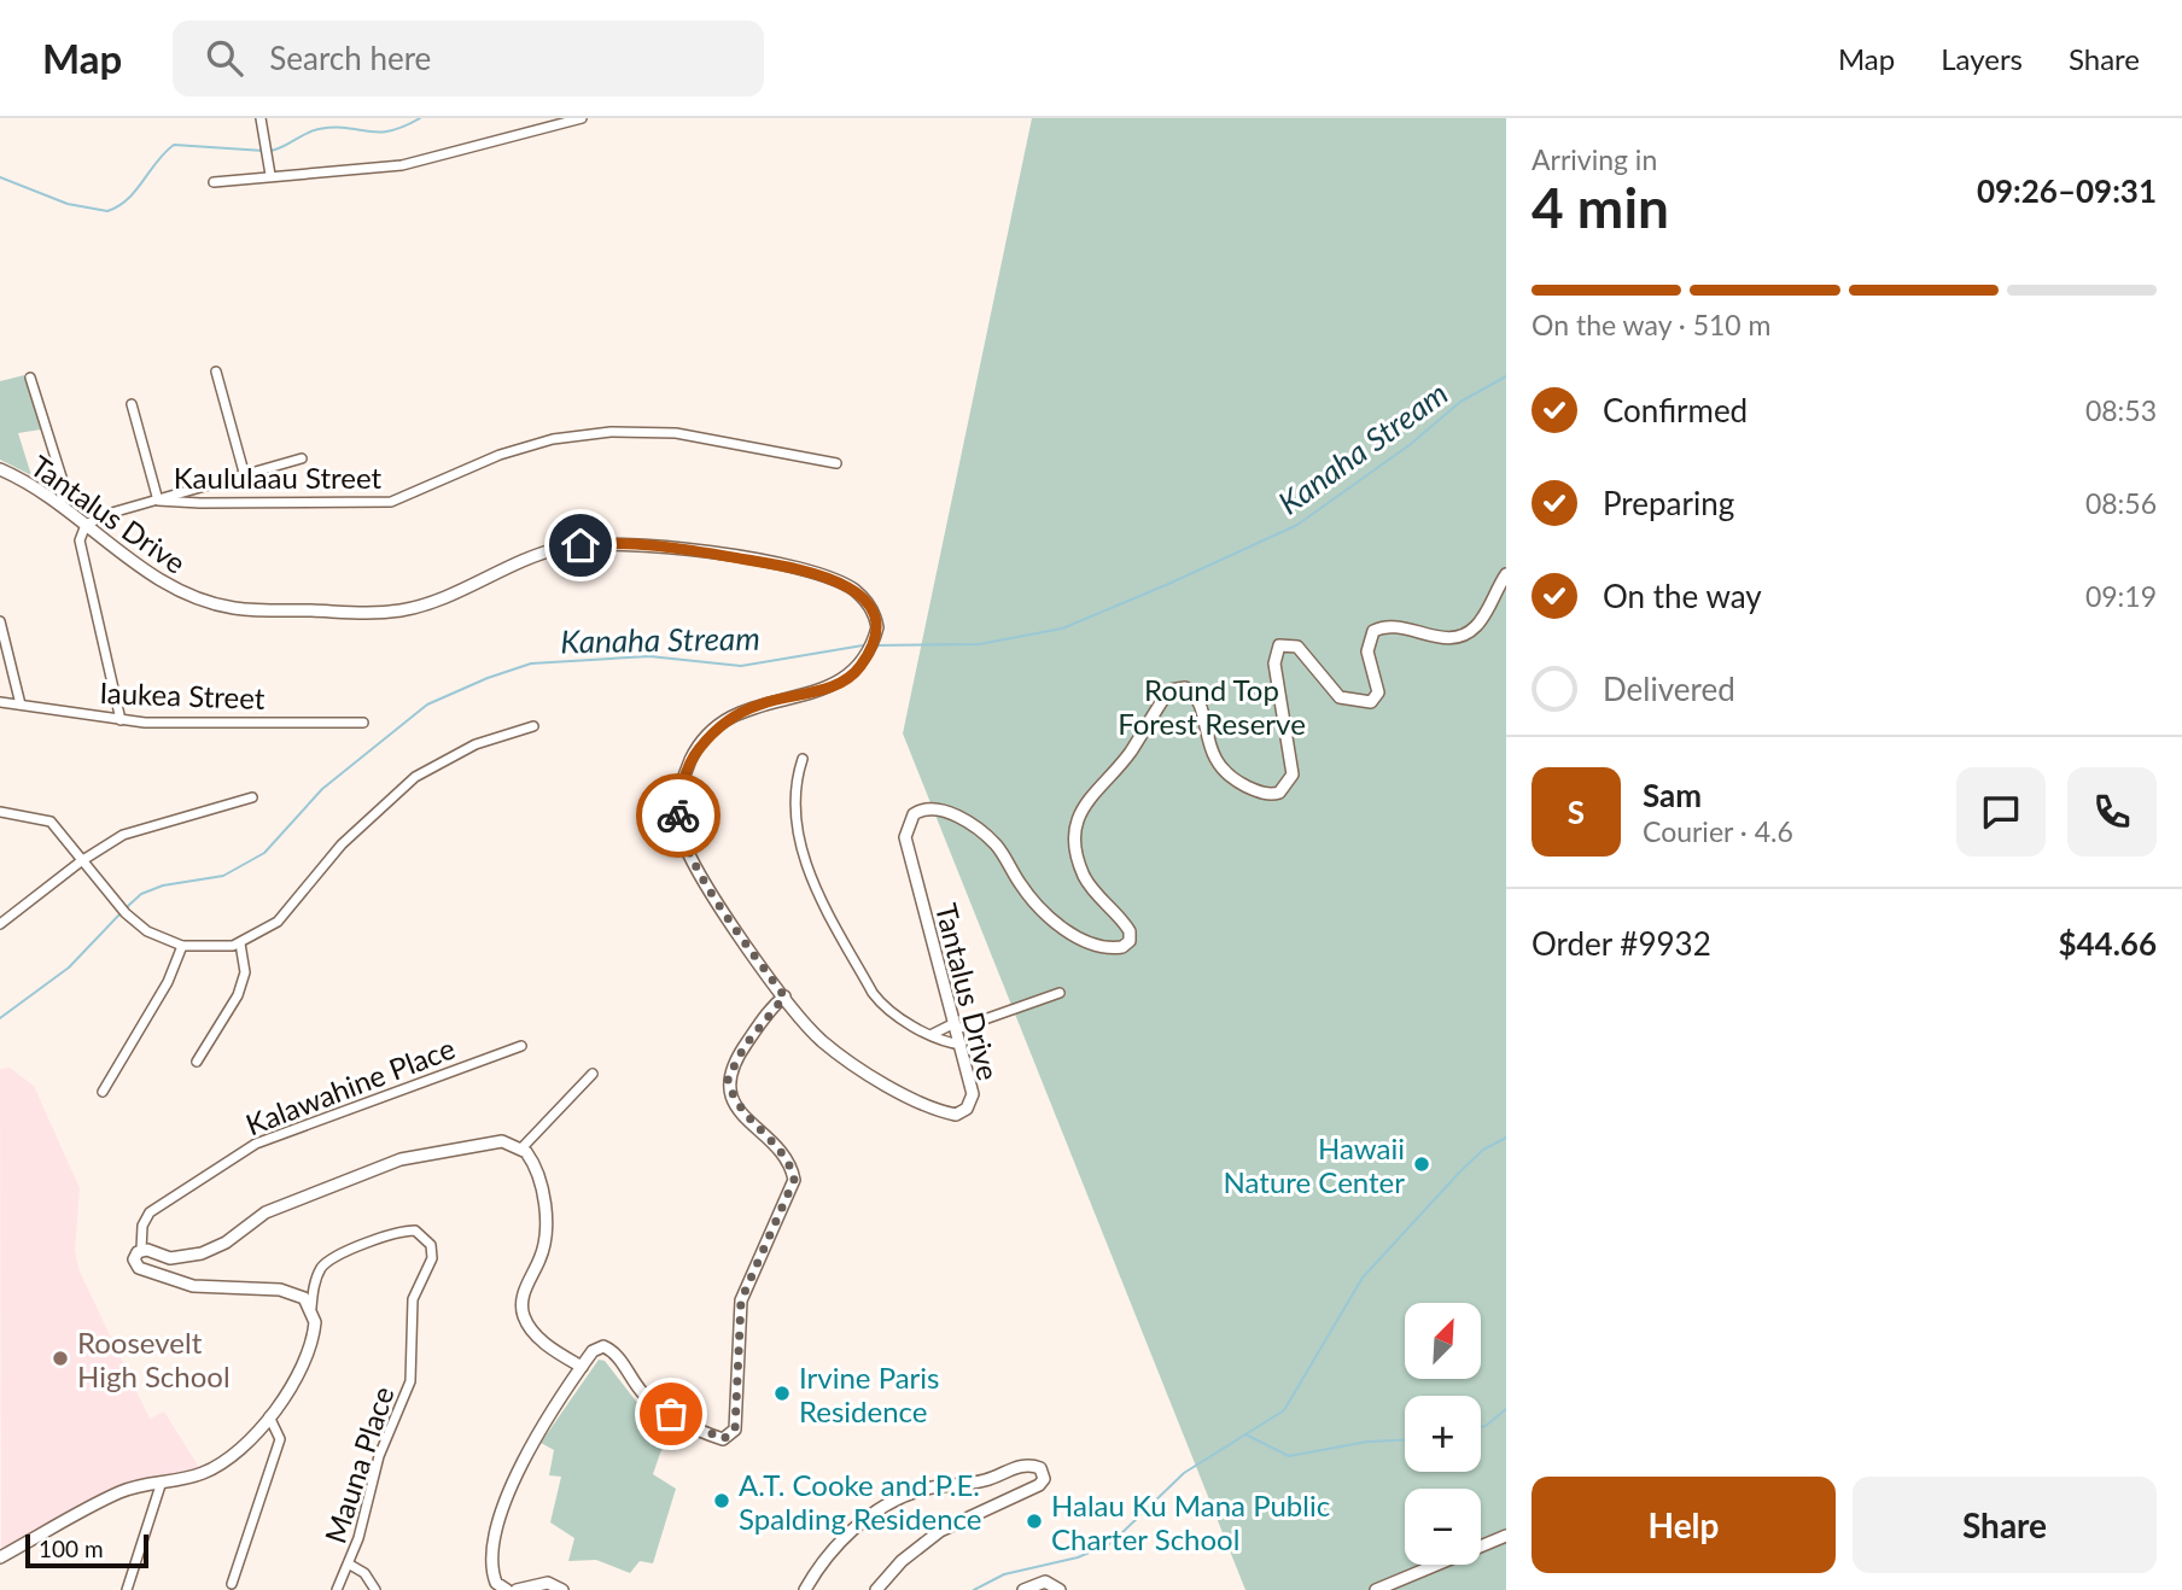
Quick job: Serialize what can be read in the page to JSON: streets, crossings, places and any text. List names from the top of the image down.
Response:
{
  "streets": {
    "street": [
      "Kaululaau Street",
      "Tantalus Drive",
      "Iaukea Street",
      "Kalawahine Place",
      "Mauna Place"
    ]
  },
  "water": ["Kanaha Stream"],
  "parks": ["Round Top Forest Reserve"],
  "places": [
    "Hawaii Nature Center",
    "Roosevelt High School",
    "Irvine Paris Residence",
    "A.T. Cooke and P.E. Spalding Residence",
    "Halau Ku Mana Public Charter School"
  ],
  "scale_bar": "100 m",
  "north": "top right",
  "page": {
    "header": "Map",
    "search": "Search here",
    "nav": ["Map", "Layers", "Share"],
    "heading": ["4 min", "Arriving in", "09:26–09:31"],
    "panel": [
      "Sam",
      "Courier · 4.6",
      "Order #9932",
      "$44.66"
    ],
    "bar": "On the way · 510 m",
    "list": [
      ["Confirmed", "08:53"],
      ["Preparing", "08:56"],
      ["On the way", "09:19"],
      "Delivered"
    ],
    "round": "S",
    "map_buttons": ["+", "−"],
    "buttons": ["Help", "Share"],
    "scale": "100 m"
  }
}
